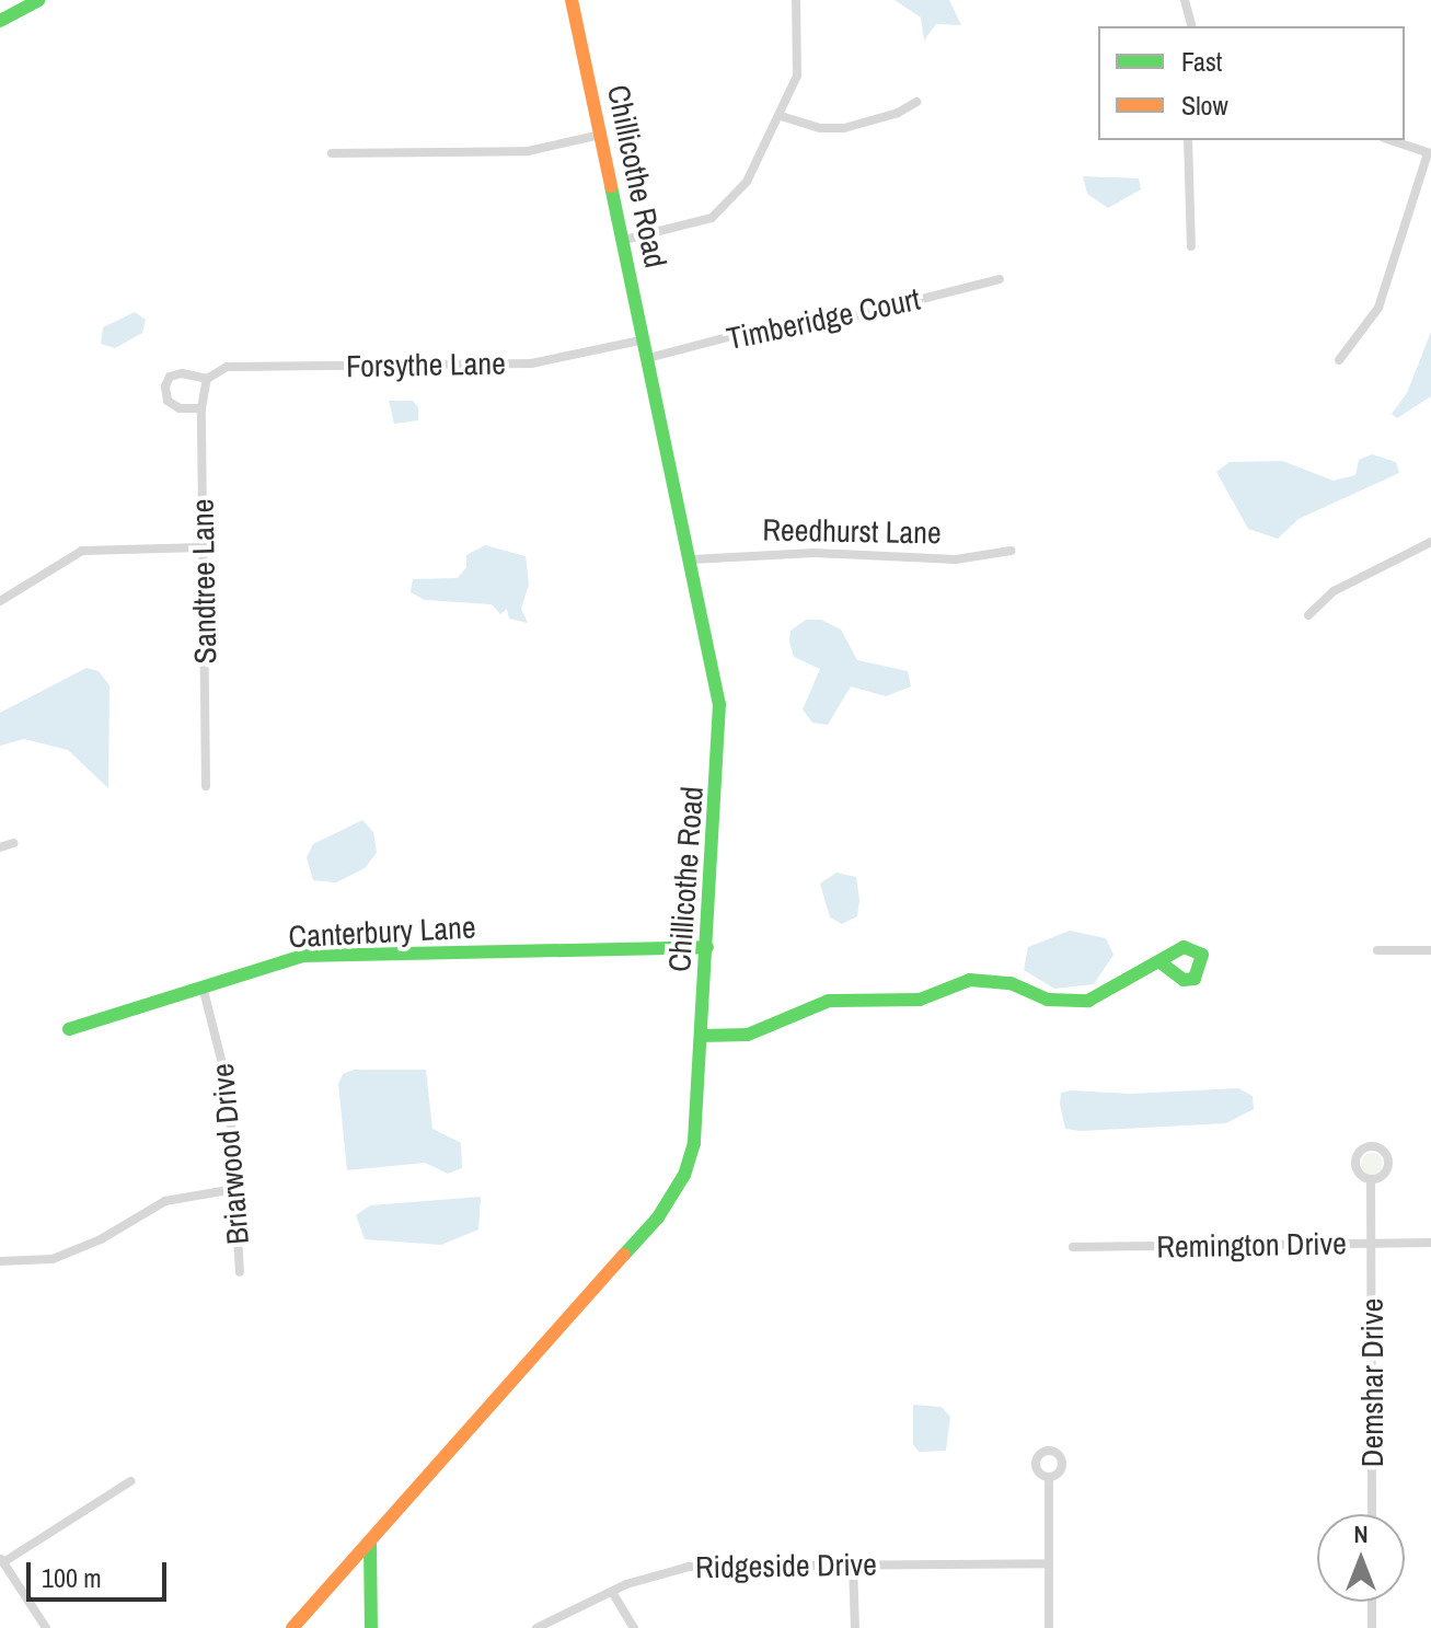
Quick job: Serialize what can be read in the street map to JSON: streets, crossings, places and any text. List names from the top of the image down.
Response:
{
  "streets": {
    "street": [
      "Chillicothe Road",
      "Timberidge Court",
      "Forsythe Lane",
      "Reedhurst Lane",
      "Sandtree Lane",
      "Canterbury Lane",
      "Briarwood Drive",
      "Remington Drive",
      "Demshar Drive",
      "Ridgeside Drive"
    ]
  },
  "crossings": [
    ["Chillicothe Road", "Timberidge Court"],
    ["Chillicothe Road", "Forsythe Lane"],
    ["Chillicothe Road", "Reedhurst Lane"],
    ["Chillicothe Road", "Canterbury Lane"],
    ["Forsythe Lane", "Sandtree Lane"],
    ["Canterbury Lane", "Briarwood Drive"],
    ["Remington Drive", "Demshar Drive"]
  ],
  "legend": ["Fast", "Slow"],
  "scale_bar": "100 m",
  "north": "top"
}
